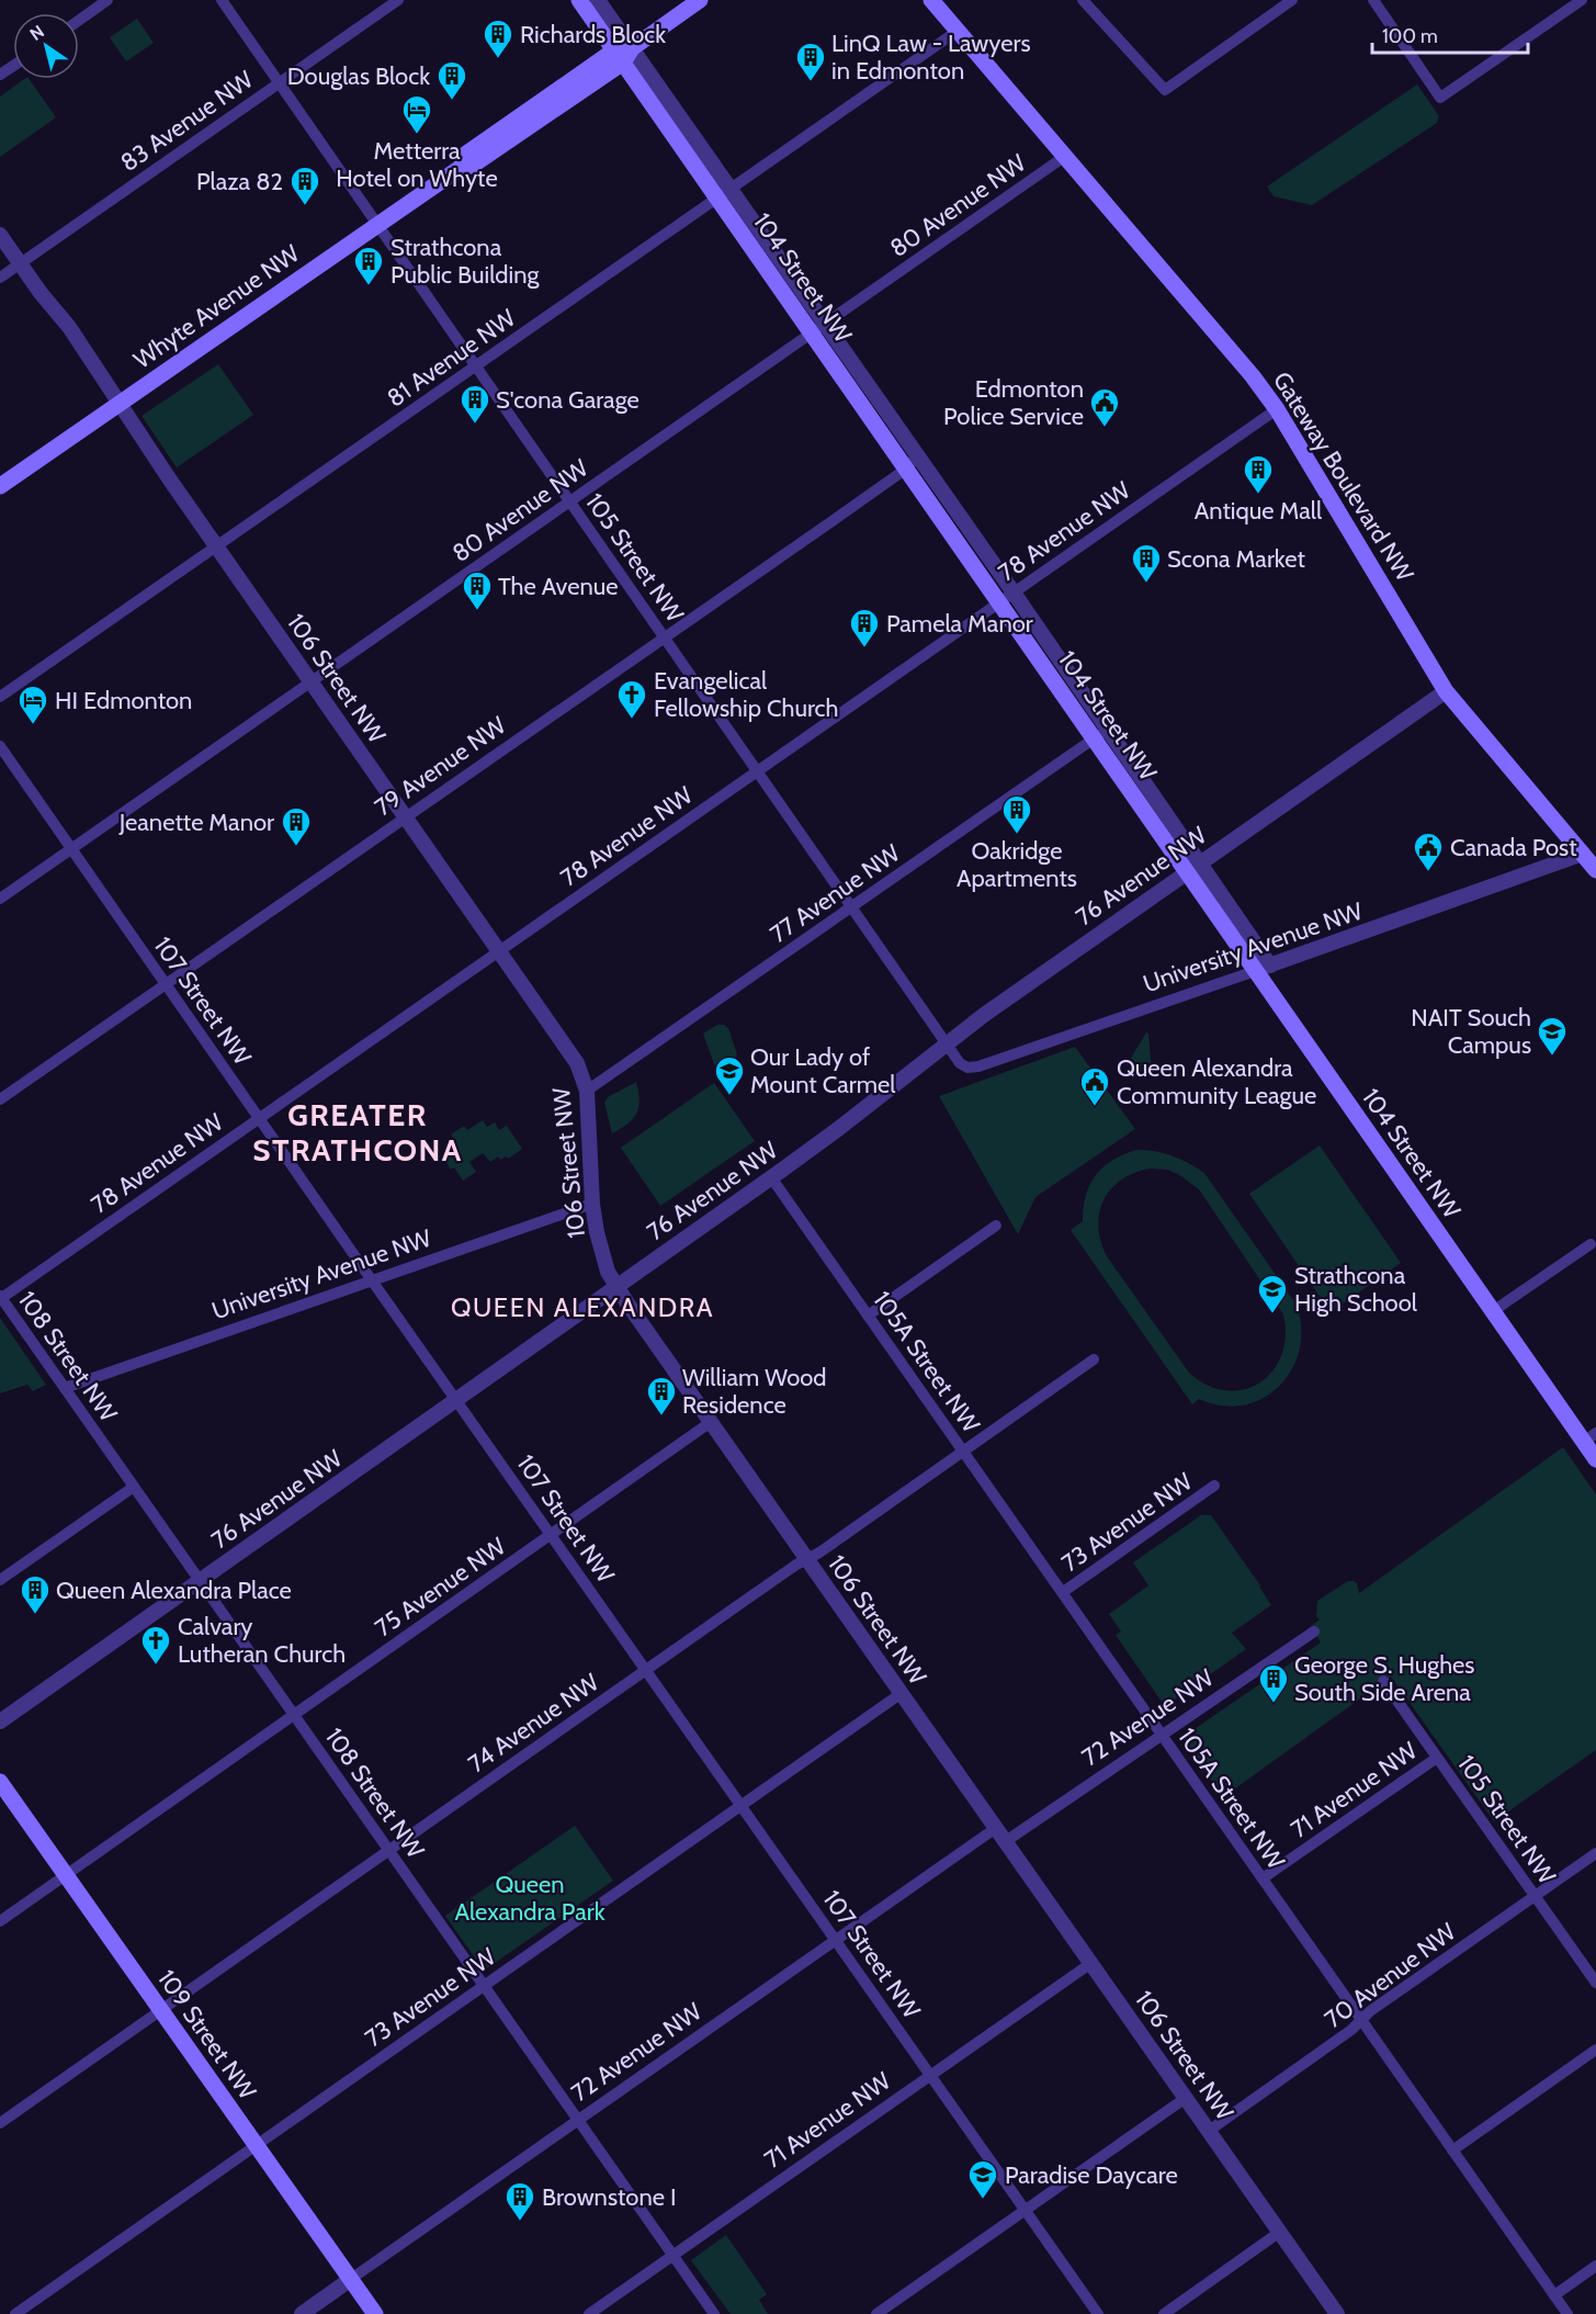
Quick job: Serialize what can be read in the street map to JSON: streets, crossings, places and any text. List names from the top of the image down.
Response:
{
  "streets": {
    "main road": [
      "104 Street NW",
      "Whyte Avenue NW",
      "Gateway Boulevard NW",
      "109 Street NW"
    ],
    "street": [
      "83 Avenue NW",
      "80 Avenue NW",
      "81 Avenue NW",
      "78 Avenue NW",
      "105 Street NW",
      "106 Street NW",
      "79 Avenue NW",
      "76 Avenue NW",
      "77 Avenue NW",
      "University Avenue NW",
      "107 Street NW",
      "108 Street NW",
      "105A Street NW",
      "73 Avenue NW",
      "75 Avenue NW",
      "72 Avenue NW",
      "74 Avenue NW",
      "71 Avenue NW",
      "70 Avenue NW"
    ]
  },
  "crossings": [
    ["83 Avenue NW", "105 Street NW"],
    ["83 Avenue NW", "106 Street NW"],
    ["80 Avenue NW", "104 Street NW"],
    ["80 Avenue NW", "Gateway Boulevard NW"],
    ["80 Avenue NW", "105 Street NW"],
    ["80 Avenue NW", "106 Street NW"],
    ["80 Avenue NW", "107 Street NW"],
    ["104 Street NW", "Whyte Avenue NW"],
    ["104 Street NW", "81 Avenue NW"],
    ["104 Street NW", "78 Avenue NW"],
    ["104 Street NW", "79 Avenue NW"],
    ["104 Street NW", "76 Avenue NW"],
    ["104 Street NW", "77 Avenue NW"],
    ["104 Street NW", "University Avenue NW"],
    ["Whyte Avenue NW", "105 Street NW"],
    ["Whyte Avenue NW", "106 Street NW"],
    ["81 Avenue NW", "Gateway Boulevard NW"],
    ["81 Avenue NW", "105 Street NW"],
    ["81 Avenue NW", "106 Street NW"],
    ["Gateway Boulevard NW", "78 Avenue NW"],
    ["Gateway Boulevard NW", "76 Avenue NW"],
    ["Gateway Boulevard NW", "University Avenue NW"],
    ["78 Avenue NW", "105 Street NW"],
    ["78 Avenue NW", "106 Street NW"],
    ["78 Avenue NW", "107 Street NW"],
    ["78 Avenue NW", "108 Street NW"],
    ["105 Street NW", "79 Avenue NW"],
    ["105 Street NW", "76 Avenue NW"],
    ["105 Street NW", "77 Avenue NW"],
    ["105 Street NW", "University Avenue NW"],
    ["105 Street NW", "71 Avenue NW"],
    ["105 Street NW", "70 Avenue NW"],
    ["106 Street NW", "79 Avenue NW"],
    ["106 Street NW", "76 Avenue NW"],
    ["106 Street NW", "77 Avenue NW"],
    ["106 Street NW", "University Avenue NW"],
    ["106 Street NW", "73 Avenue NW"],
    ["106 Street NW", "75 Avenue NW"],
    ["106 Street NW", "72 Avenue NW"],
    ["106 Street NW", "74 Avenue NW"],
    ["106 Street NW", "71 Avenue NW"],
    ["106 Street NW", "70 Avenue NW"],
    ["79 Avenue NW", "107 Street NW"],
    ["76 Avenue NW", "University Avenue NW"],
    ["76 Avenue NW", "107 Street NW"],
    ["76 Avenue NW", "108 Street NW"],
    ["76 Avenue NW", "105A Street NW"],
    ["University Avenue NW", "107 Street NW"],
    ["University Avenue NW", "108 Street NW"],
    ["107 Street NW", "73 Avenue NW"],
    ["107 Street NW", "75 Avenue NW"],
    ["107 Street NW", "72 Avenue NW"],
    ["107 Street NW", "74 Avenue NW"],
    ["107 Street NW", "71 Avenue NW"],
    ["108 Street NW", "73 Avenue NW"],
    ["108 Street NW", "75 Avenue NW"],
    ["108 Street NW", "72 Avenue NW"],
    ["108 Street NW", "74 Avenue NW"],
    ["108 Street NW", "71 Avenue NW"],
    ["105A Street NW", "73 Avenue NW"],
    ["105A Street NW", "72 Avenue NW"],
    ["105A Street NW", "74 Avenue NW"],
    ["105A Street NW", "71 Avenue NW"],
    ["105A Street NW", "70 Avenue NW"],
    ["73 Avenue NW", "109 Street NW"],
    ["75 Avenue NW", "109 Street NW"],
    ["72 Avenue NW", "109 Street NW"],
    ["74 Avenue NW", "109 Street NW"]
  ],
  "districts": ["GREATER STRATHCONA", "QUEEN ALEXANDRA"],
  "parks": ["Queen Alexandra Park"],
  "places": {
    "building": [
      "Richards Block",
      "LinQ Law - Lawyers in Edmonton",
      "Douglas Block",
      "Plaza 82",
      "Strathcona Public Building",
      "S'cona Garage",
      "Antique Mall",
      "Scona Market",
      "The Avenue",
      "Pamela Manor",
      "Oakridge Apartments",
      "Jeanette Manor",
      "William Wood Residence",
      "Queen Alexandra Place",
      "George S. Hughes South Side Arena",
      "Brownstone I"
    ],
    "hotel": ["Metterra Hotel on Whyte", "HI Edmonton"],
    "public building": ["Edmonton Police Service", "Canada Post", "Queen Alexandra Community League"],
    "church": ["Evangelical Fellowship Church", "Calvary Lutheran Church"],
    "school or university": [
      "NAIT Souch Campus",
      "Our Lady of Mount Carmel",
      "Strathcona High School",
      "Paradise Daycare"
    ]
  },
  "scale_bar": "100 m",
  "north": "top left"
}
